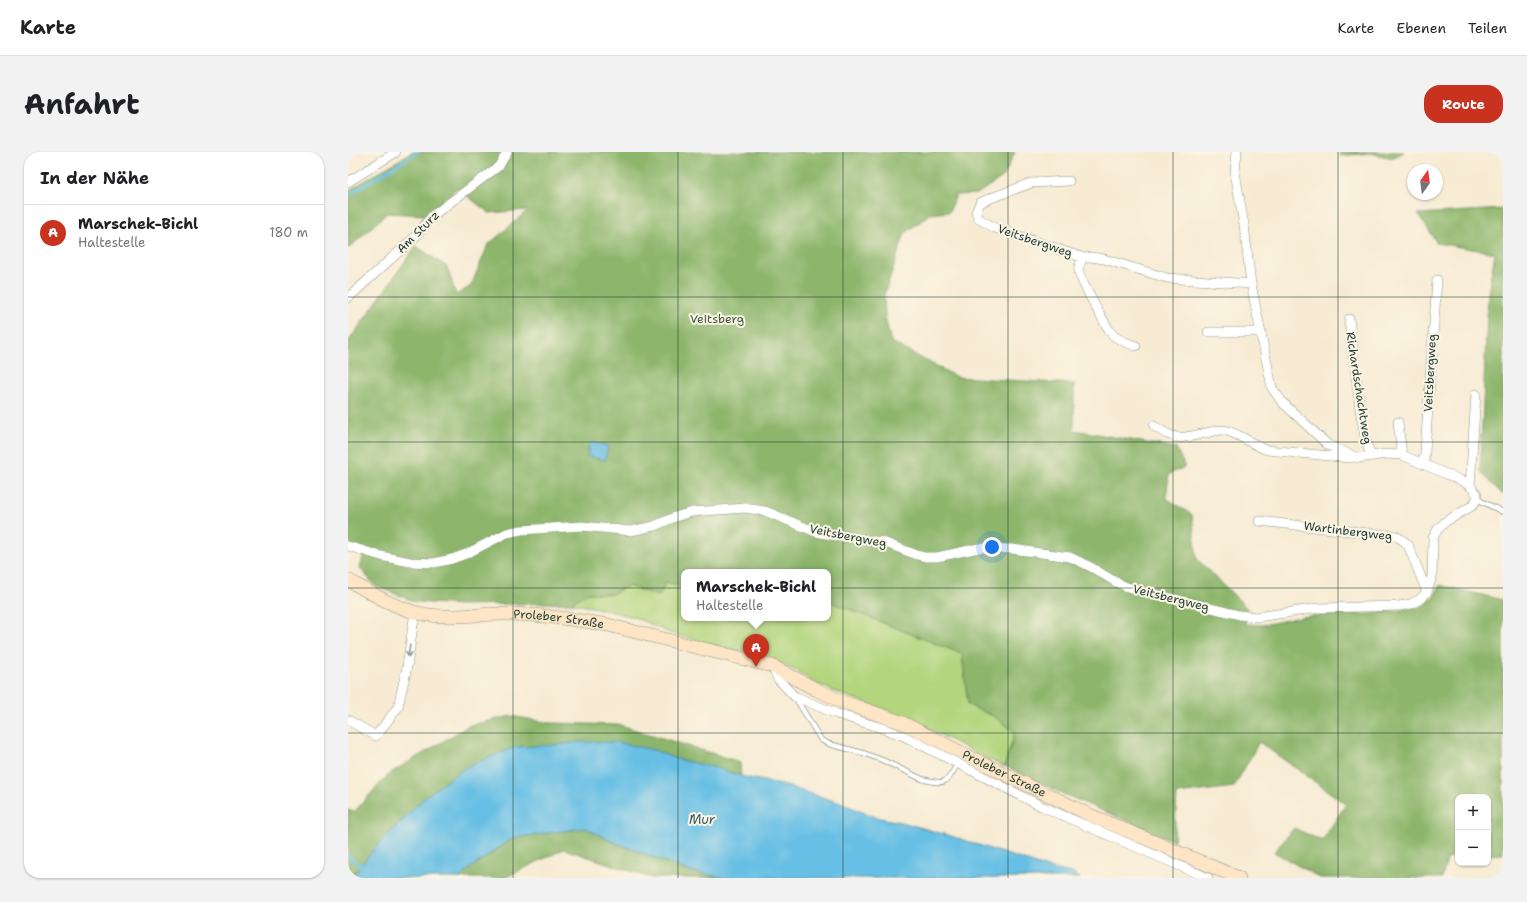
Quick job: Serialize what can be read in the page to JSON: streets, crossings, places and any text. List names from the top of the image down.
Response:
{
  "streets": {
    "main road": ["Proleber Straße"],
    "street": [
      "Am Sturz",
      "Veitsbergweg",
      "Richardschachtweg",
      "Wartinbergweg"
    ]
  },
  "crossings": [
    ["Veitsbergweg", "Wartinbergweg"]
  ],
  "water": ["Mur"],
  "parks": ["Veitsberg"],
  "north": "top",
  "page": {
    "header": "Karte",
    "nav": ["Karte", "Ebenen", "Teilen"],
    "title": "Anfahrt",
    "buttons": "Route",
    "heading": "In der Nähe",
    "list": [
      {
        "mark": "A",
        "name": "Marschek-Bichl",
        "note": "Haltestelle",
        "value": "180 m"
      }
    ],
    "popup": ["Marschek-Bichl", "Haltestelle"],
    "pins": "A",
    "map_buttons": ["+", "−"]
  }
}
